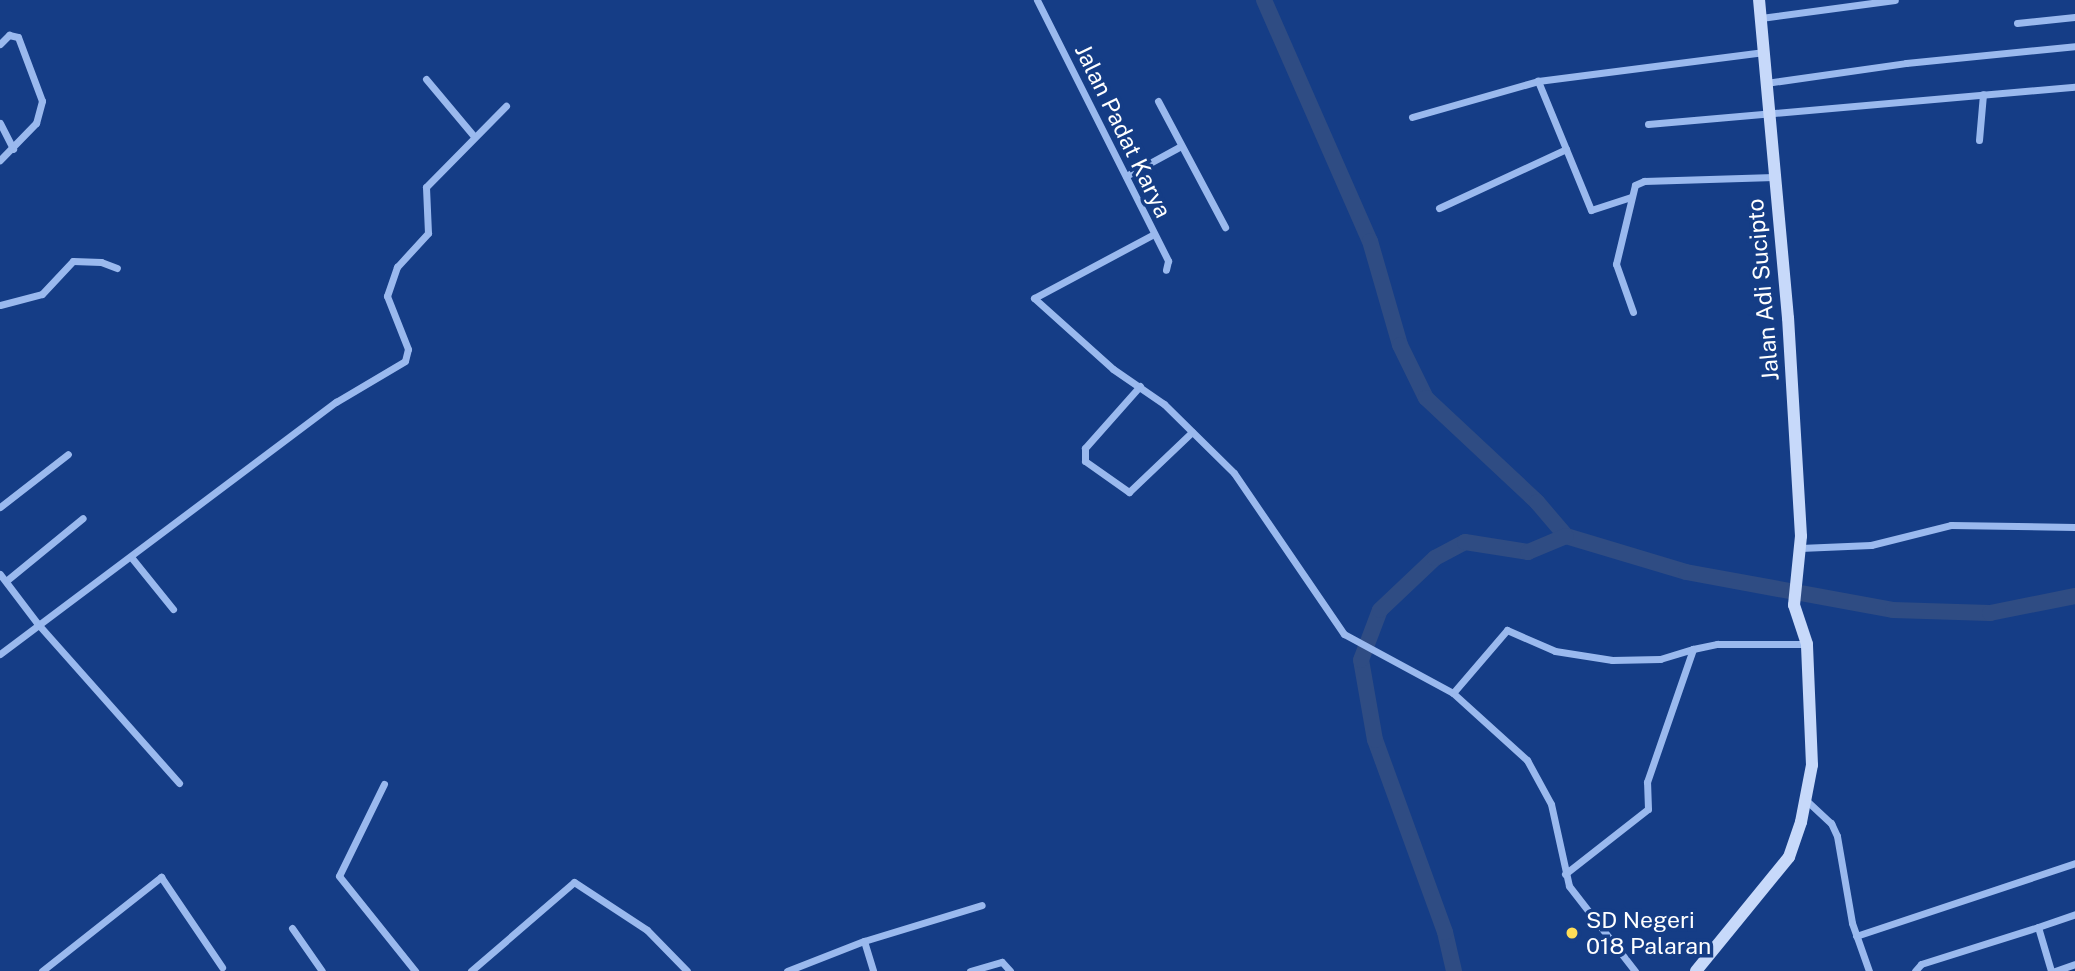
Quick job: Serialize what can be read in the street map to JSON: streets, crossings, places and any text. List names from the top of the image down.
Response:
{
  "streets": {
    "street": ["Jalan Padat Karya", "Jalan Adi Sucipto"]
  },
  "places": ["SD Negeri 018 Palaran"]
}
